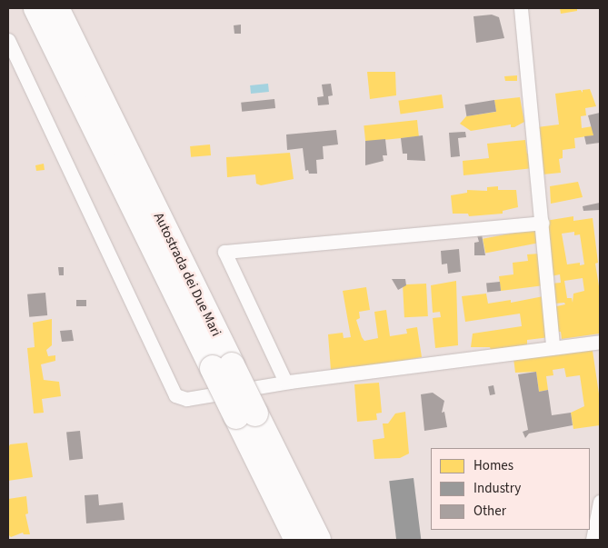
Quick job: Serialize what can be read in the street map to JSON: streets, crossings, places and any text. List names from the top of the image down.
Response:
{
  "streets": {
    "highway": ["Autostrada dei Due Mari"]
  },
  "legend": ["Homes", "Industry", "Other"]
}
